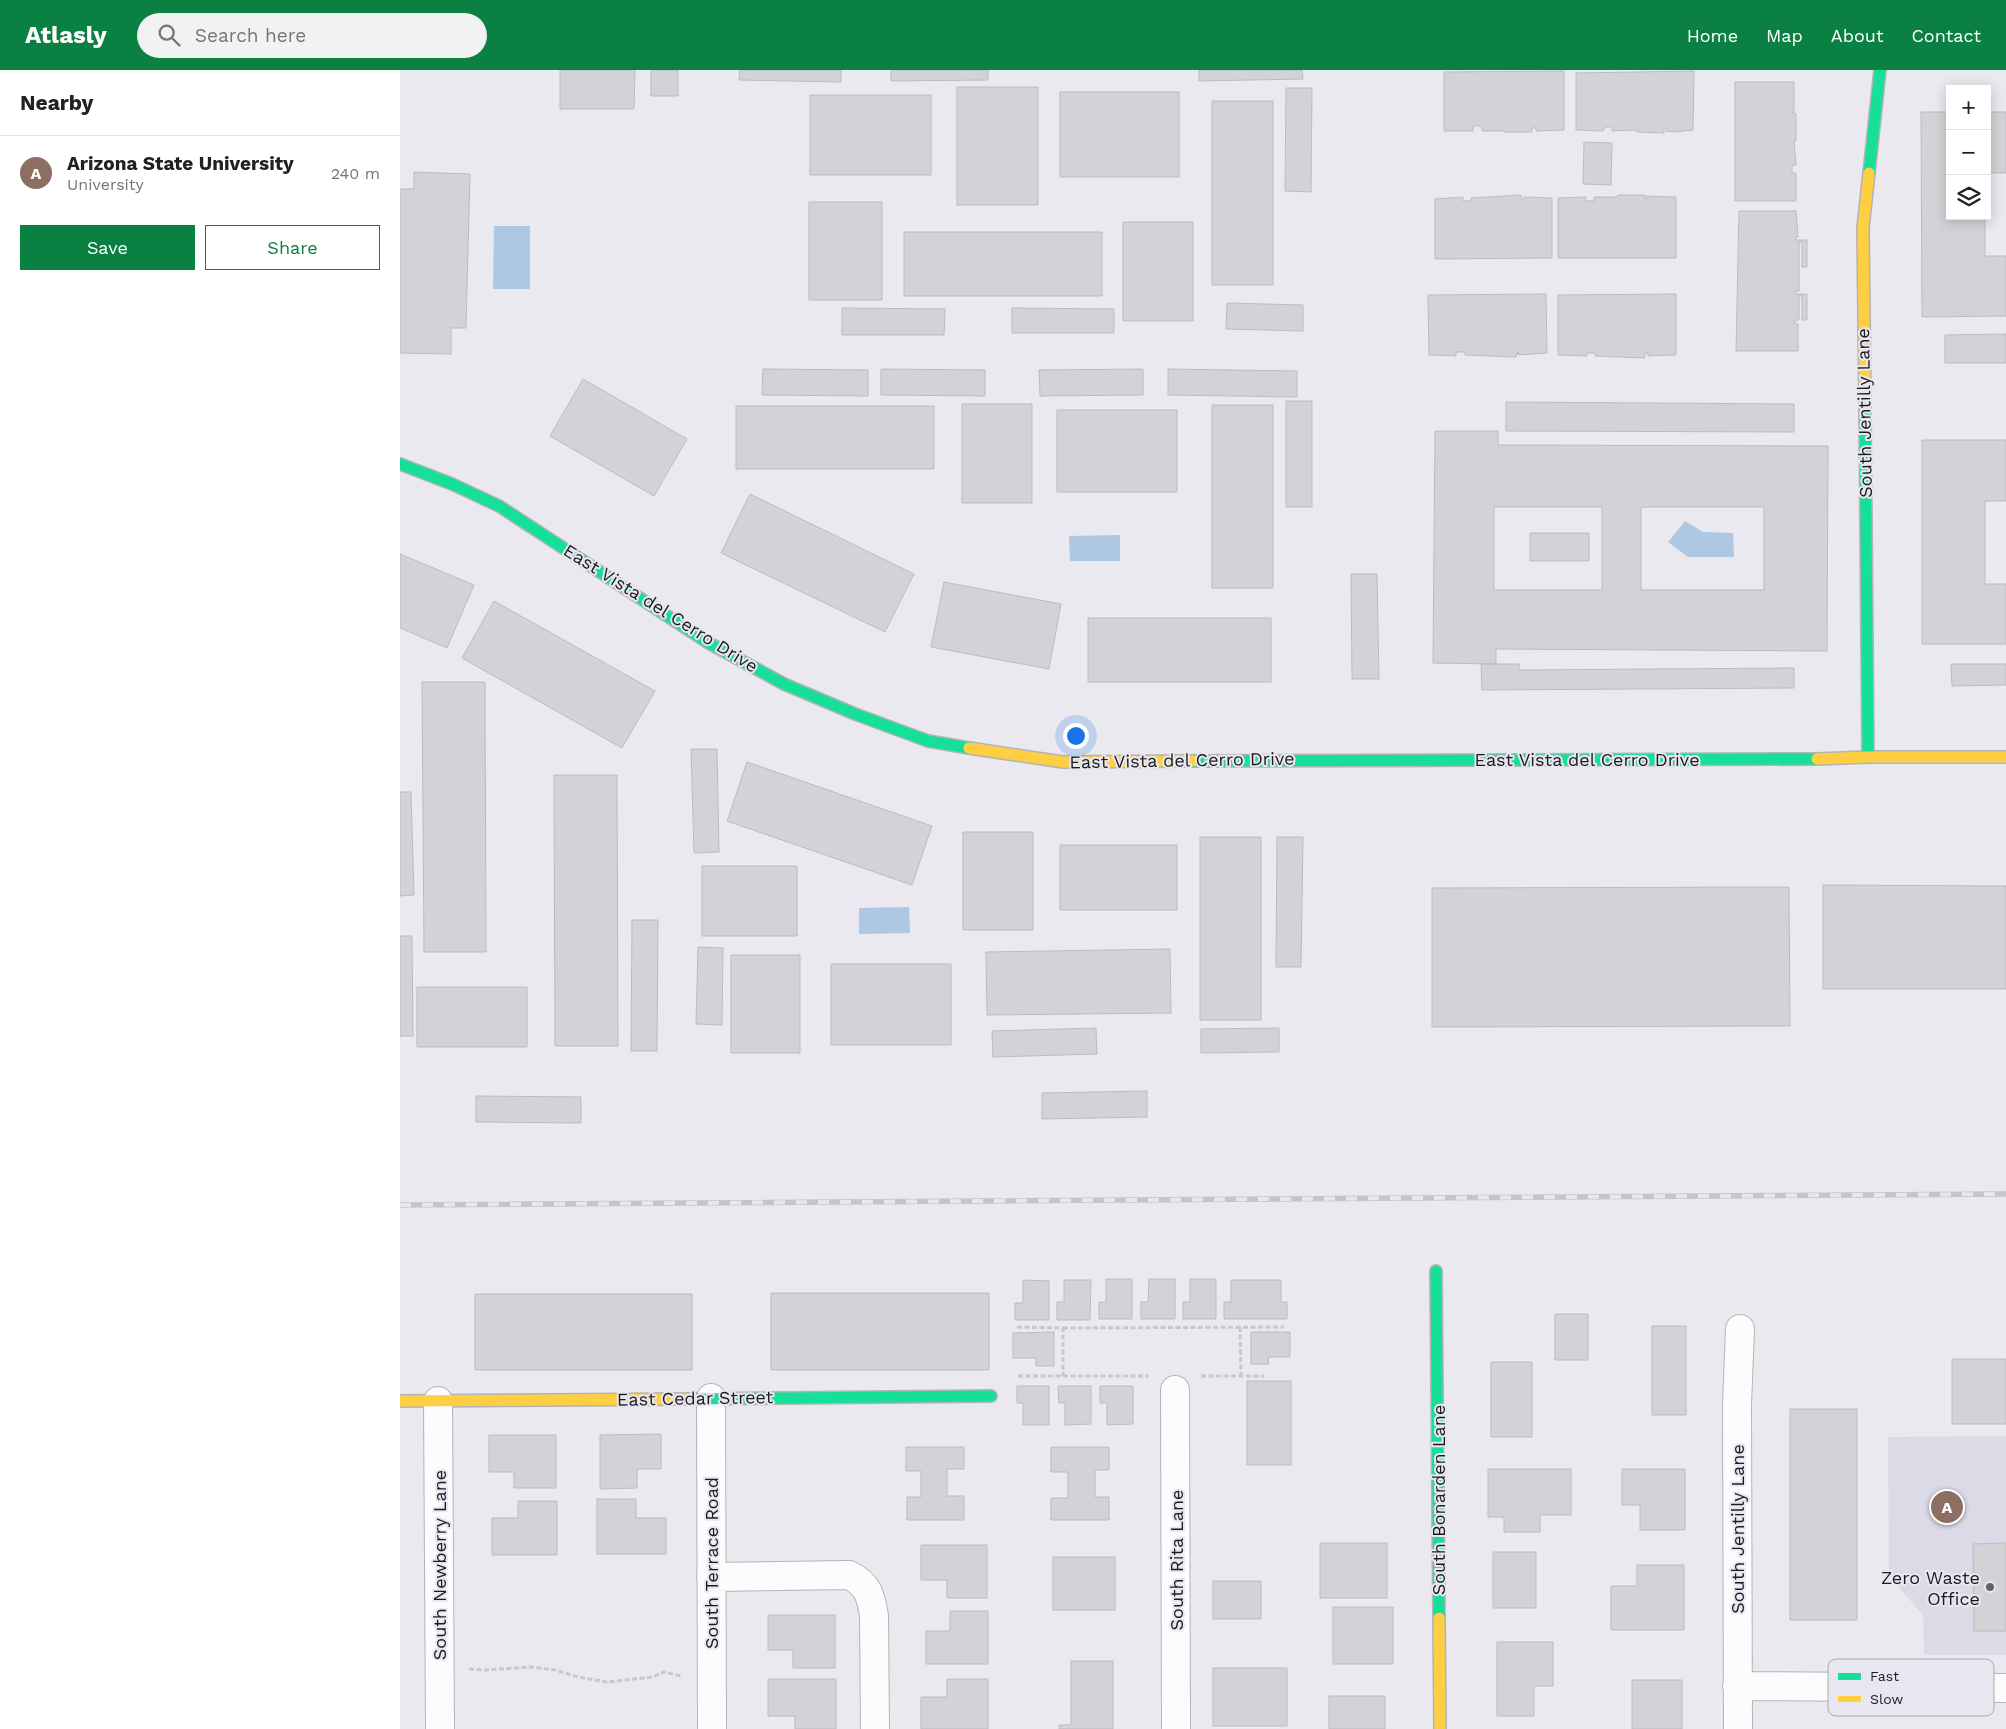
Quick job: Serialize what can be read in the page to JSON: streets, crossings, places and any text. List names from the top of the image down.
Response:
{
  "streets": {
    "street": [
      "South Jentilly Lane",
      "East Vista del Cerro Drive",
      "East Cedar Street",
      "South Bonarden Lane",
      "South Rita Lane",
      "South Terrace Road",
      "South Newberry Lane"
    ]
  },
  "crossings": [
    ["South Jentilly Lane", "East Vista del Cerro Drive"],
    ["East Cedar Street", "South Terrace Road"],
    ["East Cedar Street", "South Newberry Lane"]
  ],
  "places": ["Zero Waste Office"],
  "legend": ["Fast", "Slow"],
  "page": {
    "header": "Atlasly",
    "search": "Search here",
    "nav": [
      "Home",
      "Map",
      "About",
      "Contact"
    ],
    "heading": "Nearby",
    "map_buttons": ["+", "−"],
    "list": [
      {
        "mark": "A",
        "name": "Arizona State University",
        "note": "University",
        "value": "240 m"
      }
    ],
    "buttons": ["Save", "Share"],
    "pins": "A"
  }
}
